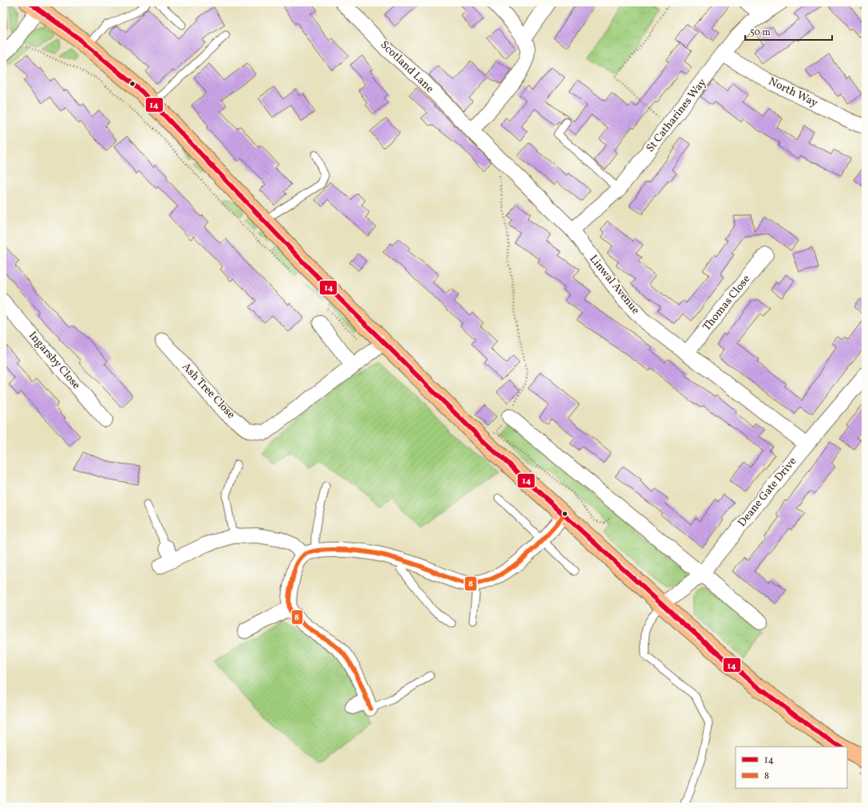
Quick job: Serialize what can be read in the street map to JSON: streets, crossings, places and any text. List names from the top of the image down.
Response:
{
  "streets": {
    "street": [
      "Scotland Lane",
      "North Way",
      "St Catharines Way",
      "Linwal Avenue",
      "Thomas Close",
      "Ingarsby Close",
      "Ash Tree Close",
      "Deane Gate Drive"
    ]
  },
  "crossings": [
    ["Scotland Lane", "Linwal Avenue"],
    ["North Way", "St Catharines Way"],
    ["St Catharines Way", "Linwal Avenue"],
    ["Linwal Avenue", "Thomas Close"],
    ["Linwal Avenue", "Deane Gate Drive"]
  ],
  "lines": ["transit line 14", "transit line 8"],
  "legend": ["14", "8"],
  "scale_bar": "50 m"
}
